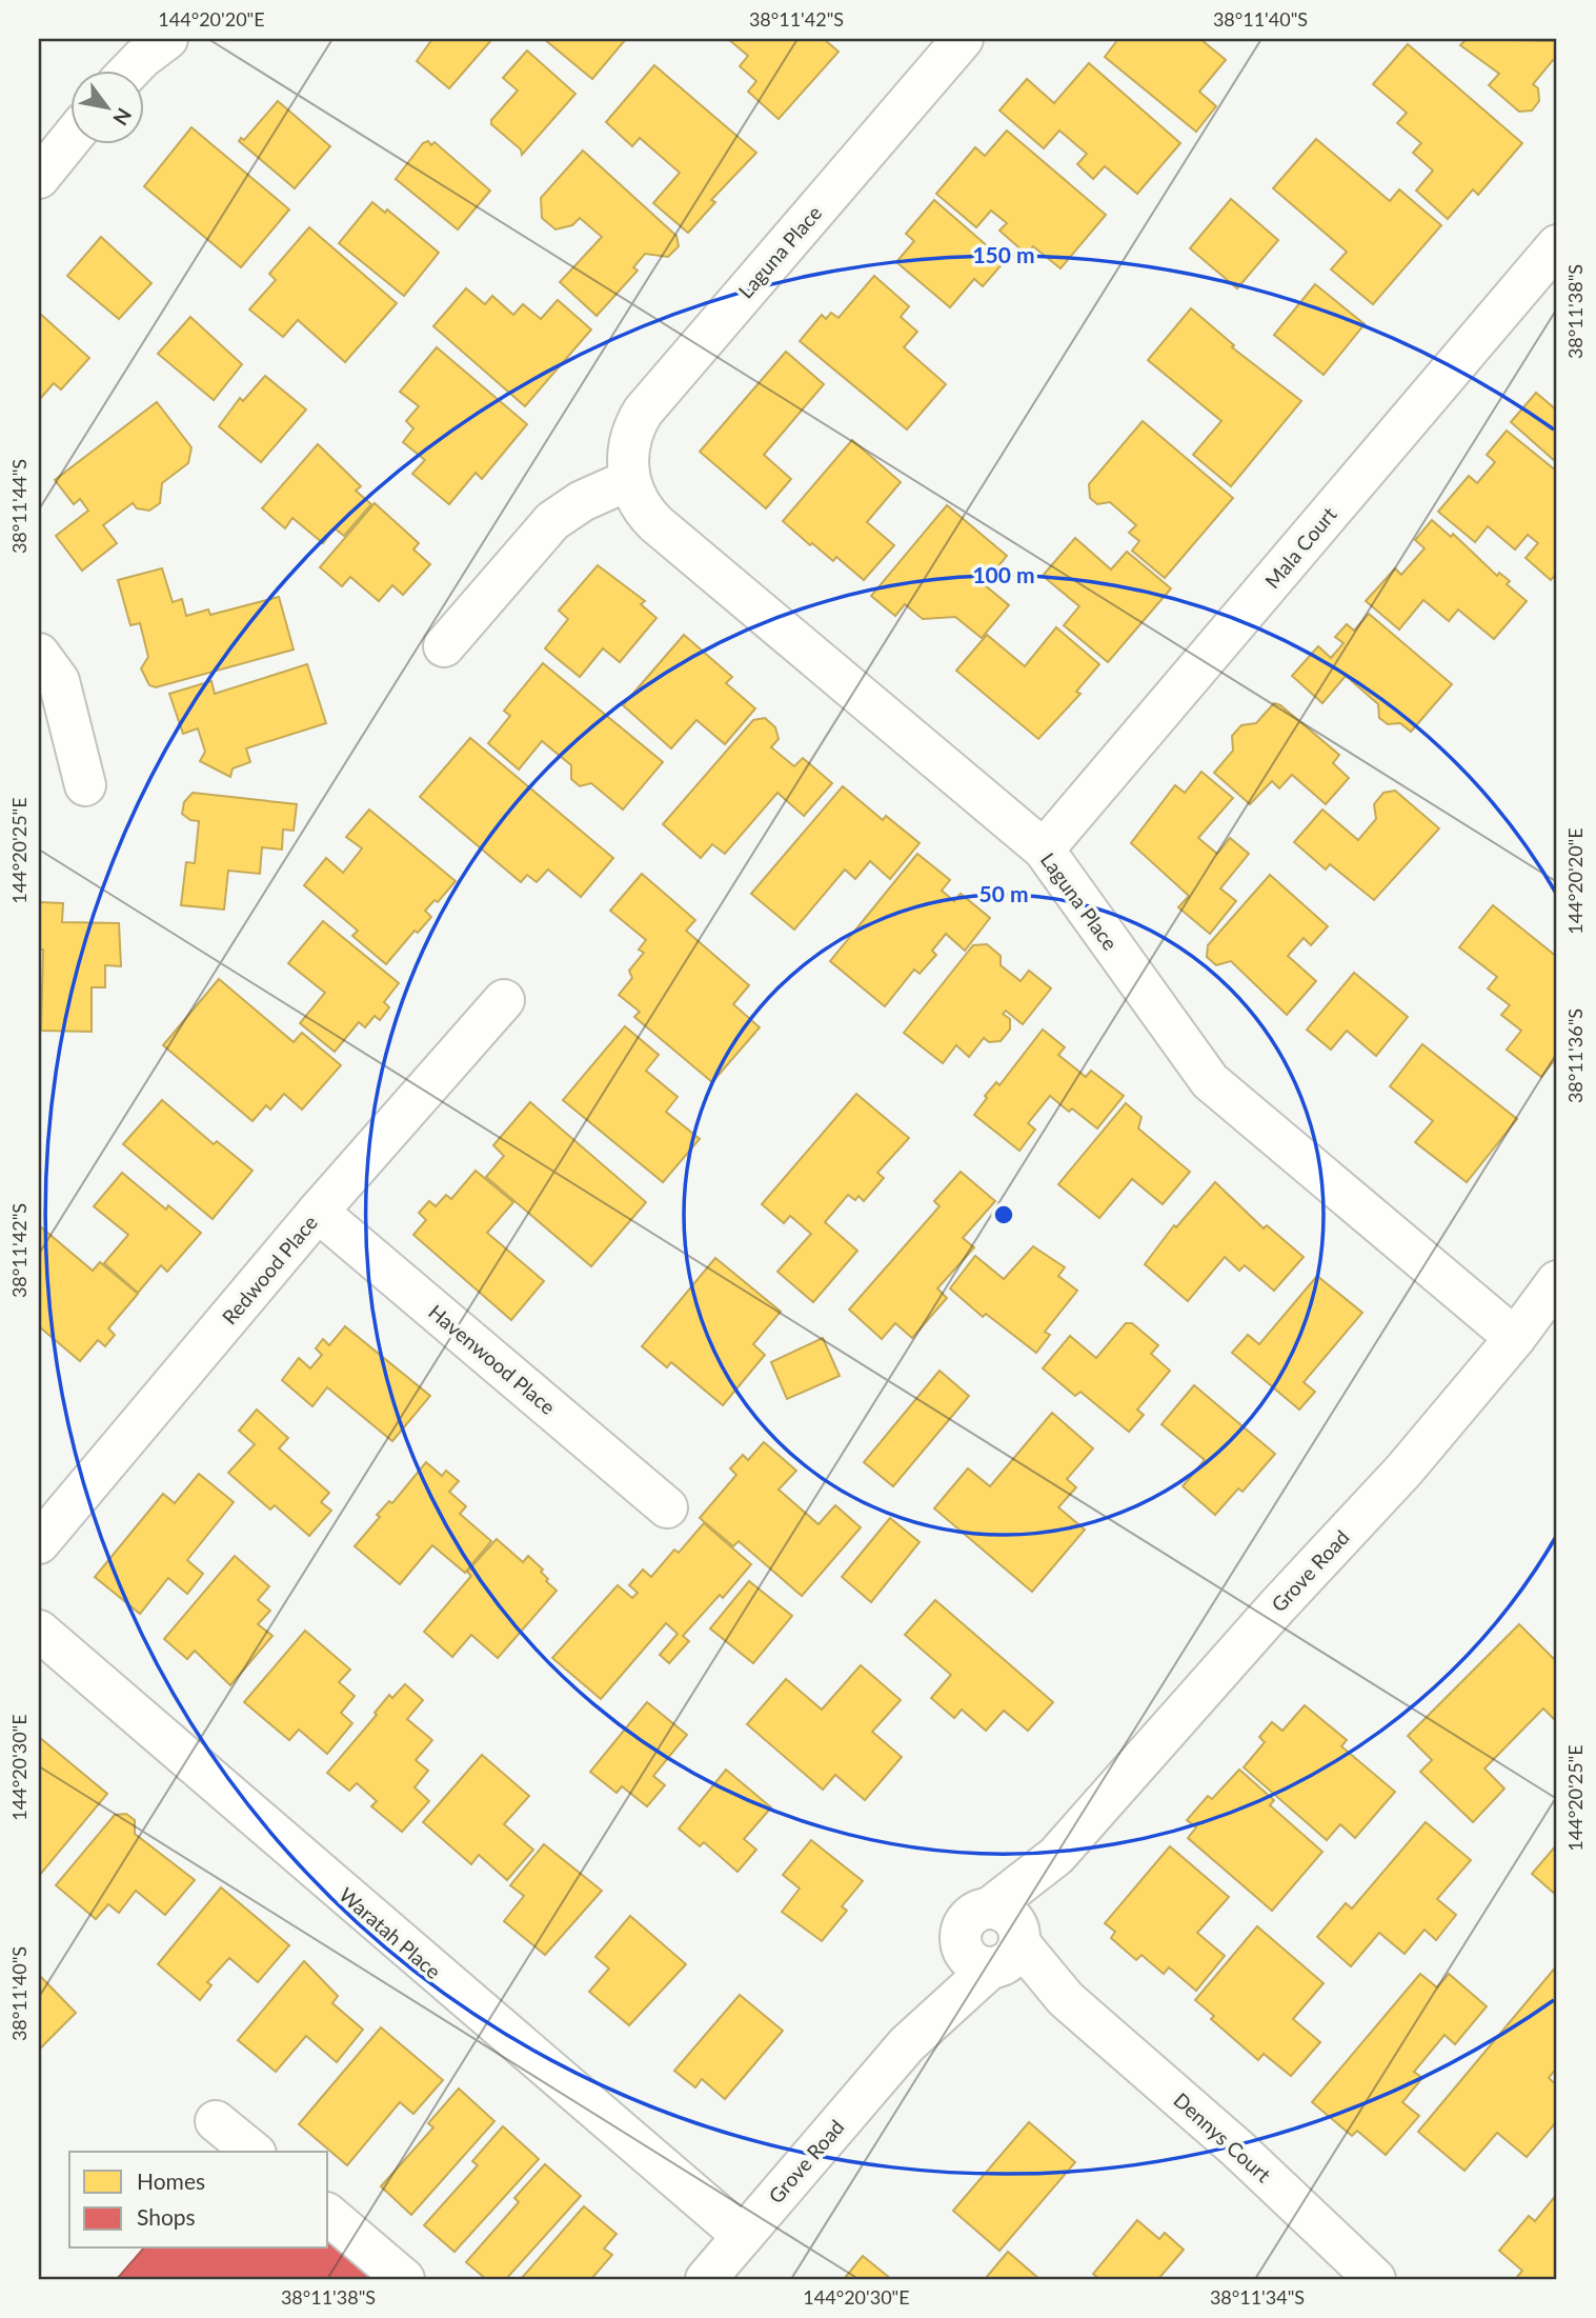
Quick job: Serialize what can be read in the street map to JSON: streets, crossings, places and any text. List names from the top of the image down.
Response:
{
  "streets": {
    "street": [
      "Laguna Place",
      "Mala Court",
      "Redwood Place",
      "Havenwood Place",
      "Grove Road",
      "Waratah Place",
      "Dennys Court"
    ]
  },
  "crossings": [
    ["Laguna Place", "Mala Court"],
    ["Laguna Place", "Grove Road"],
    ["Redwood Place", "Havenwood Place"],
    ["Grove Road", "Waratah Place"],
    ["Grove Road", "Dennys Court"]
  ],
  "legend": ["Homes", "Shops"],
  "north": "bottom right",
  "coordinates": [
    "144°20'20\"E",
    "38°11'42\"S",
    "38°11'40\"S",
    "38°11'38\"S",
    "38°11'44\"S",
    "144°20'25\"E",
    "38°11'36\"S",
    "144°20'30\"E",
    "38°11'34\"S"
  ],
  "rings": ["150 m", "100 m", "50 m"]
}
